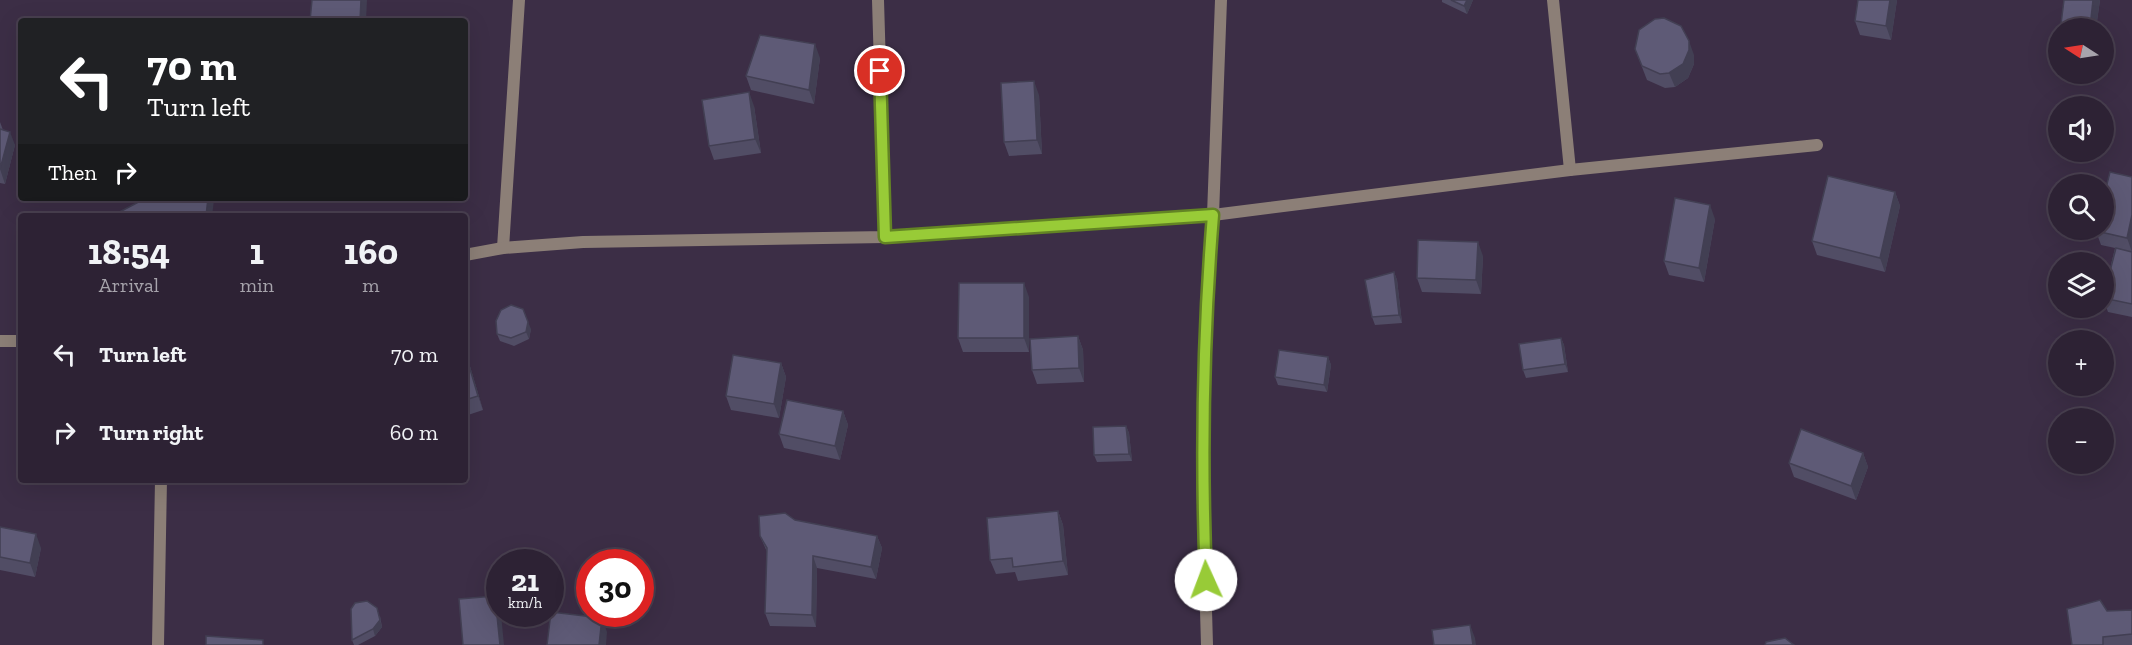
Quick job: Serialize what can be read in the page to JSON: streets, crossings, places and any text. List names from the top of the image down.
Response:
{
  "north": "left",
  "page": {
    "map_buttons": ["+", "−"],
    "turn": ["70 m", "Turn left"],
    "then": "Then",
    "eta": [
      "18:54",
      "Arrival",
      "1",
      "min",
      "160",
      "m"
    ],
    "list": [
      {
        "name": "Turn left",
        "value": "70 m"
      },
      {
        "name": "Turn right",
        "value": "60 m"
      }
    ],
    "speed": "21 km/h",
    "limit": "30"
  }
}
